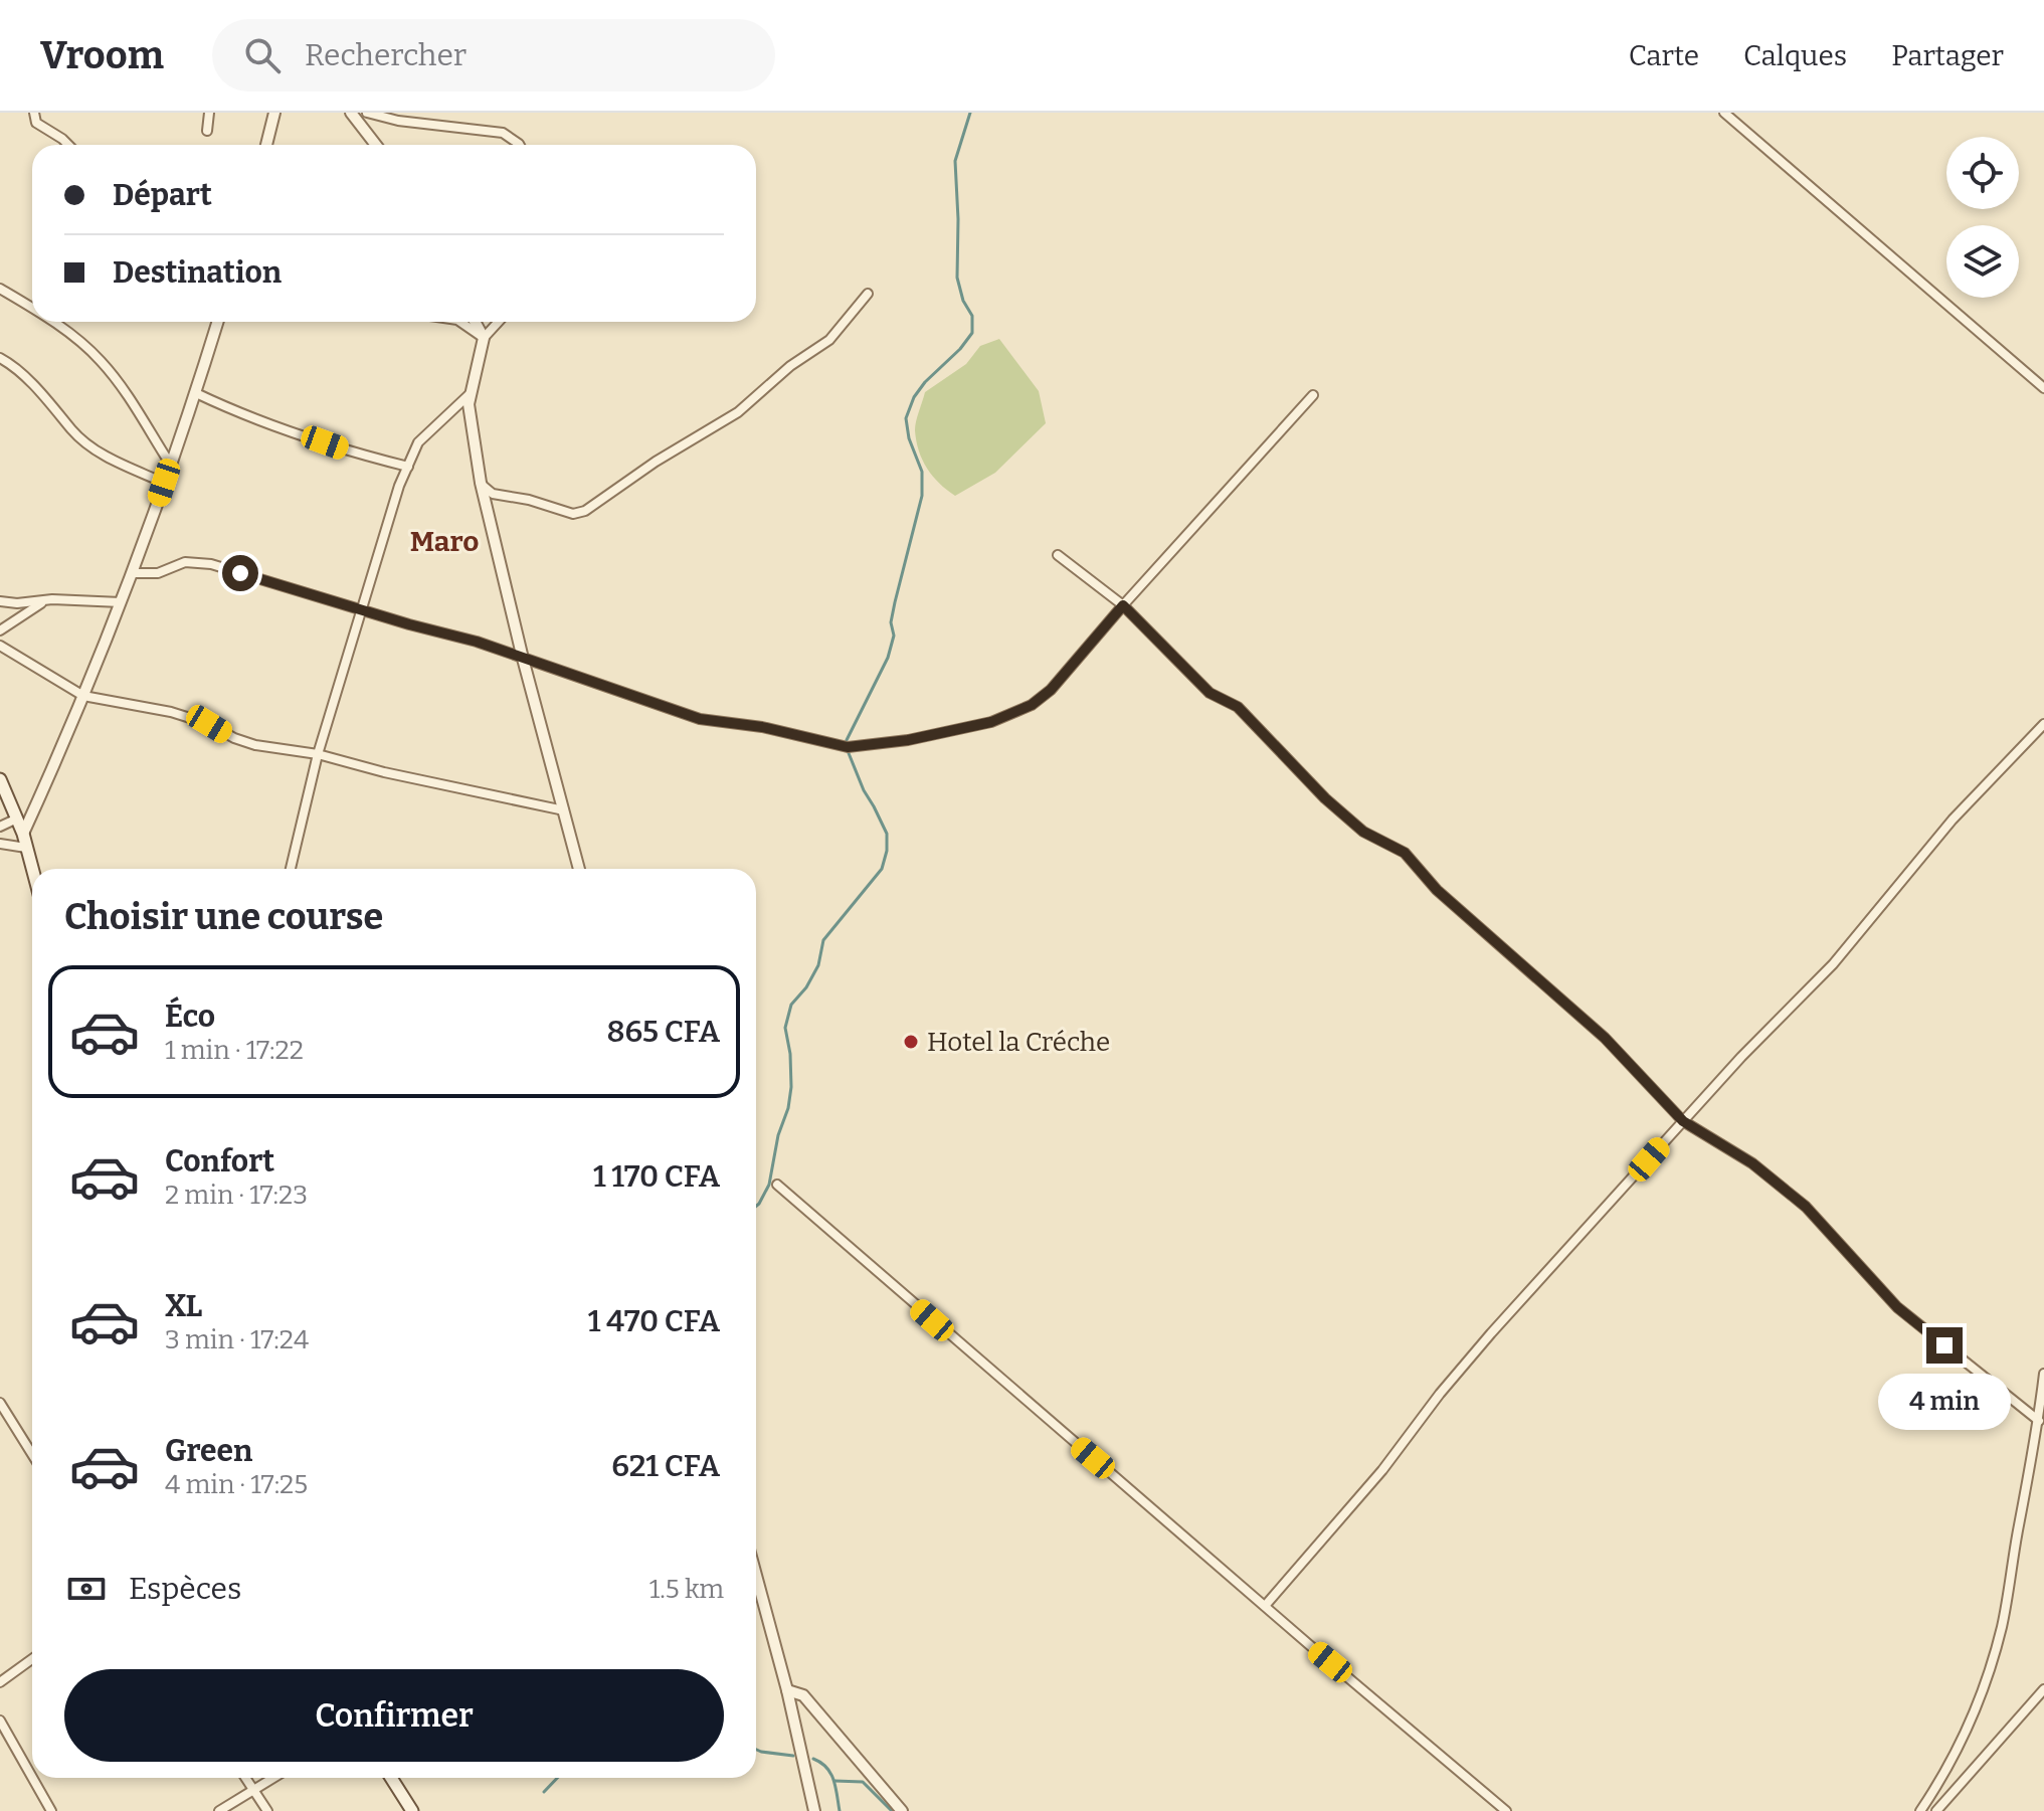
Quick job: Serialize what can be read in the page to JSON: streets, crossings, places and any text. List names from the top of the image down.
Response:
{
  "districts": ["Maro"],
  "places": ["Hotel la Créche"],
  "page": {
    "header": "Vroom",
    "search": "Rechercher",
    "nav": ["Carte", "Calques", "Partager"],
    "banner": ["Départ", "Destination"],
    "heading": "Choisir une course",
    "list": [
      {
        "name": "Éco",
        "note": "1 min · 17:22",
        "value": "865 CFA"
      },
      {
        "name": "Confort",
        "note": "2 min · 17:23",
        "value": "1 170 CFA"
      },
      {
        "name": "XL",
        "note": "3 min · 17:24",
        "value": "1 470 CFA"
      },
      {
        "name": "Green",
        "note": "4 min · 17:25",
        "value": "621 CFA"
      }
    ],
    "bubble": "4 min",
    "pay": ["Espèces", "1.5 km"],
    "buttons": "Confirmer"
  }
}
